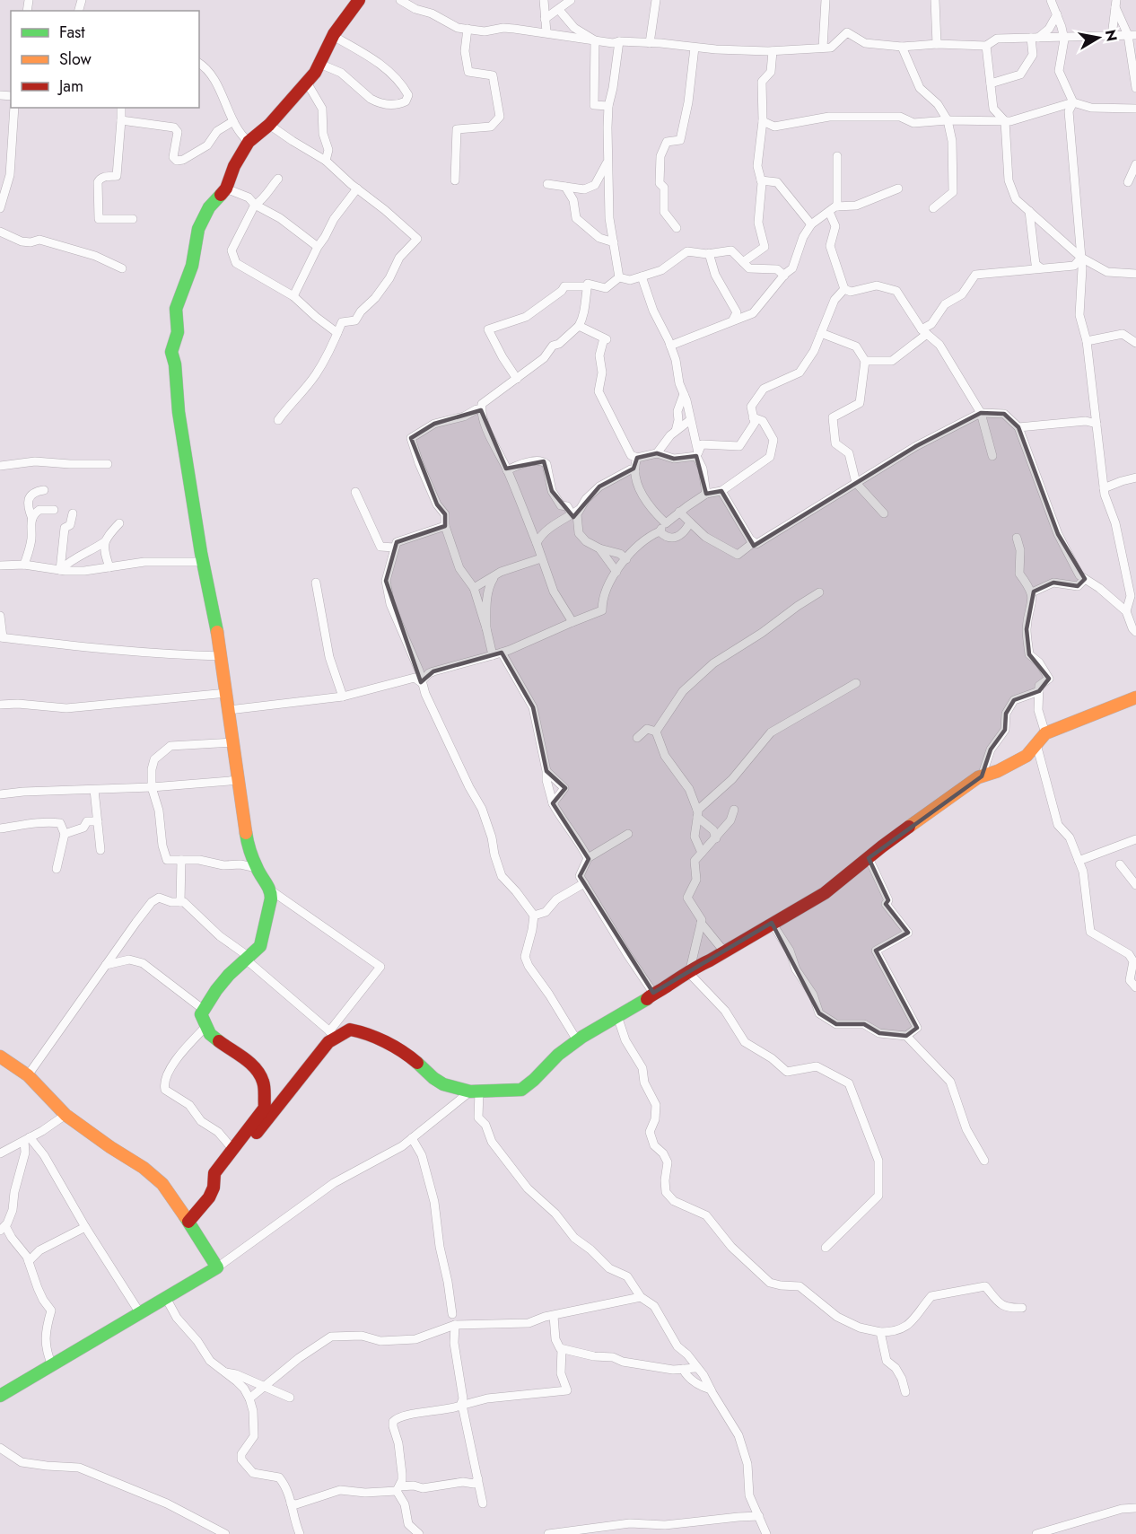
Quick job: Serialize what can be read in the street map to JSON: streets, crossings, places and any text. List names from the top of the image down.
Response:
{
  "legend": ["Fast", "Slow", "Jam"],
  "north": "right"
}
